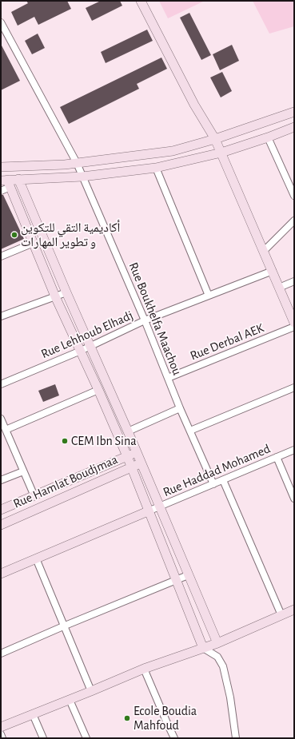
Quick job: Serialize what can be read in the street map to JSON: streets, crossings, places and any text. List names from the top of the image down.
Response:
{
  "streets": {
    "street": [
      "Rue Boukhelfa Maachou",
      "Rue Lehhoub Elhadj",
      "Rue Derbal AEK",
      "Rue Haddad Mohamed",
      "Rue Hamlat Boudjmaa"
    ]
  },
  "crossings": [
    ["Rue Boukhelfa Maachou", "Rue Lehhoub Elhadj"],
    ["Rue Boukhelfa Maachou", "Rue Derbal AEK"],
    ["Rue Boukhelfa Maachou", "Rue Haddad Mohamed"]
  ],
  "places": ["أكاديمية التقي للتكوين و تطوير المهارات", "CEM Ibn Sina", "Ecole Boudia Mahfoud"]
}
